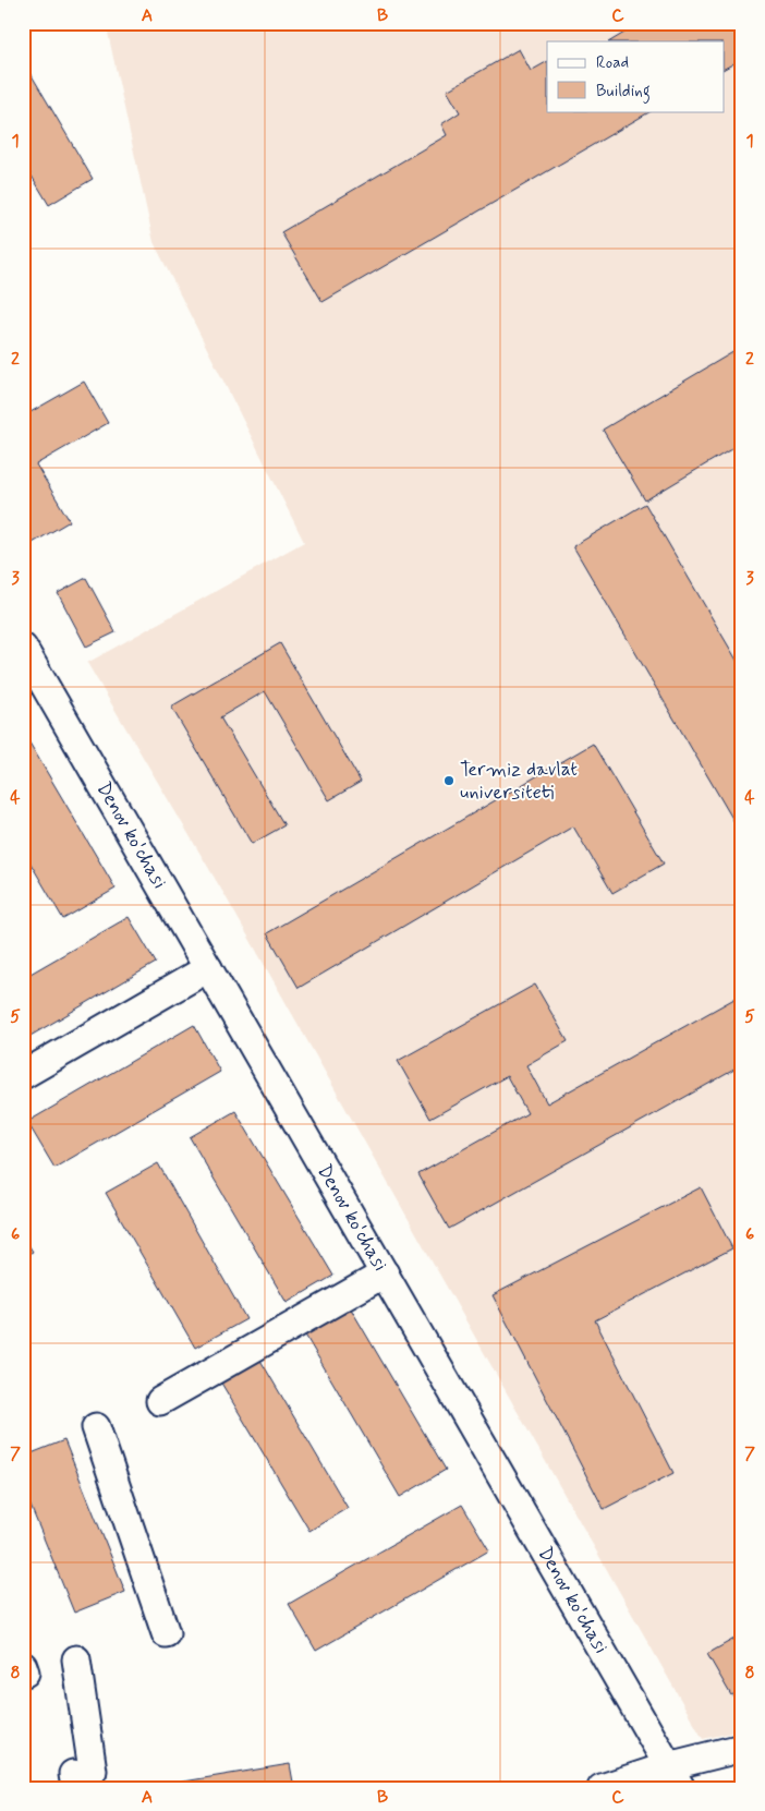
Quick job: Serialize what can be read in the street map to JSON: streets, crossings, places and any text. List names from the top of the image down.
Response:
{
  "streets": {
    "street": ["Denov ko'chasi"]
  },
  "places": ["Termiz davlat universiteti"],
  "legend": ["Road", "Building"],
  "grid": {
    "columns": ["A", "B", "C"],
    "rows": [
      "1",
      "2",
      "3",
      "4",
      "5",
      "6",
      "7",
      "8"
    ]
  }
}
